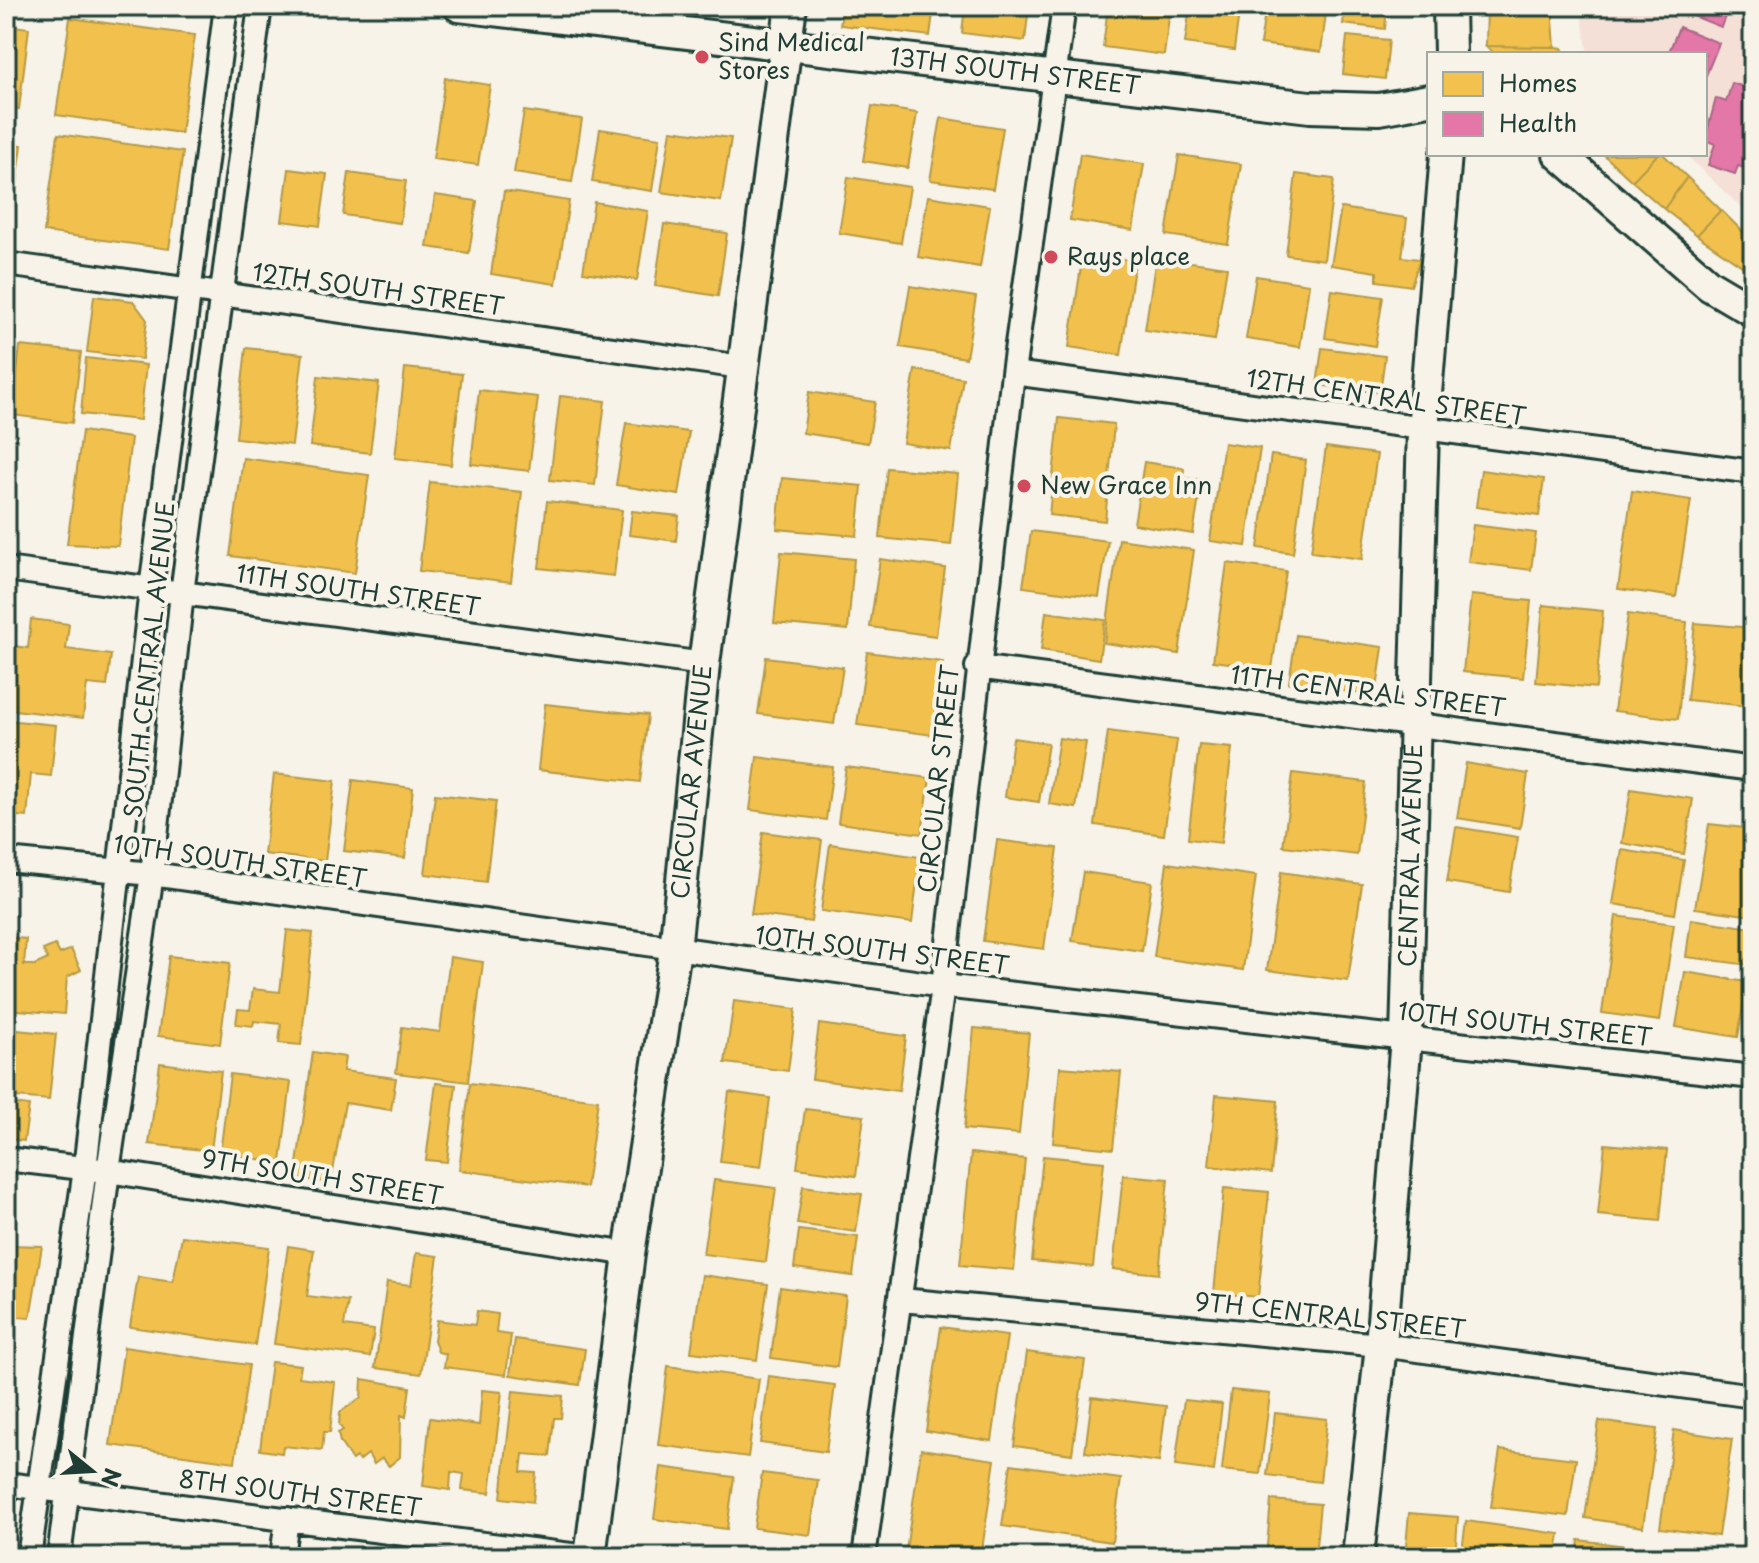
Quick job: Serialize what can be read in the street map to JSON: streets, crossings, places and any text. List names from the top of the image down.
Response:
{
  "streets": {
    "street": [
      "13TH SOUTH STREET",
      "12TH SOUTH STREET",
      "12TH CENTRAL STREET",
      "11TH SOUTH STREET",
      "SOUTH CENTRAL AVENUE",
      "11TH CENTRAL STREET",
      "CIRCULAR STREET",
      "CIRCULAR AVENUE",
      "CENTRAL AVENUE",
      "10TH SOUTH STREET",
      "9TH SOUTH STREET",
      "9TH CENTRAL STREET",
      "8TH SOUTH STREET"
    ]
  },
  "crossings": [
    ["13TH SOUTH STREET", "CIRCULAR STREET"],
    ["13TH SOUTH STREET", "CIRCULAR AVENUE"],
    ["12TH SOUTH STREET", "SOUTH CENTRAL AVENUE"],
    ["12TH SOUTH STREET", "CIRCULAR AVENUE"],
    ["12TH CENTRAL STREET", "CIRCULAR STREET"],
    ["12TH CENTRAL STREET", "CENTRAL AVENUE"],
    ["11TH SOUTH STREET", "SOUTH CENTRAL AVENUE"],
    ["11TH SOUTH STREET", "CIRCULAR AVENUE"],
    ["SOUTH CENTRAL AVENUE", "10TH SOUTH STREET"],
    ["SOUTH CENTRAL AVENUE", "9TH SOUTH STREET"],
    ["SOUTH CENTRAL AVENUE", "8TH SOUTH STREET"],
    ["11TH CENTRAL STREET", "CIRCULAR STREET"],
    ["11TH CENTRAL STREET", "CENTRAL AVENUE"],
    ["CIRCULAR STREET", "10TH SOUTH STREET"],
    ["CIRCULAR STREET", "9TH CENTRAL STREET"],
    ["CIRCULAR AVENUE", "10TH SOUTH STREET"],
    ["CIRCULAR AVENUE", "9TH SOUTH STREET"],
    ["CIRCULAR AVENUE", "8TH SOUTH STREET"],
    ["CENTRAL AVENUE", "10TH SOUTH STREET"],
    ["CENTRAL AVENUE", "9TH CENTRAL STREET"]
  ],
  "places": ["Sind Medical Stores", "Rays place", "New Grace Inn"],
  "legend": ["Homes", "Health"],
  "north": "right"
}
